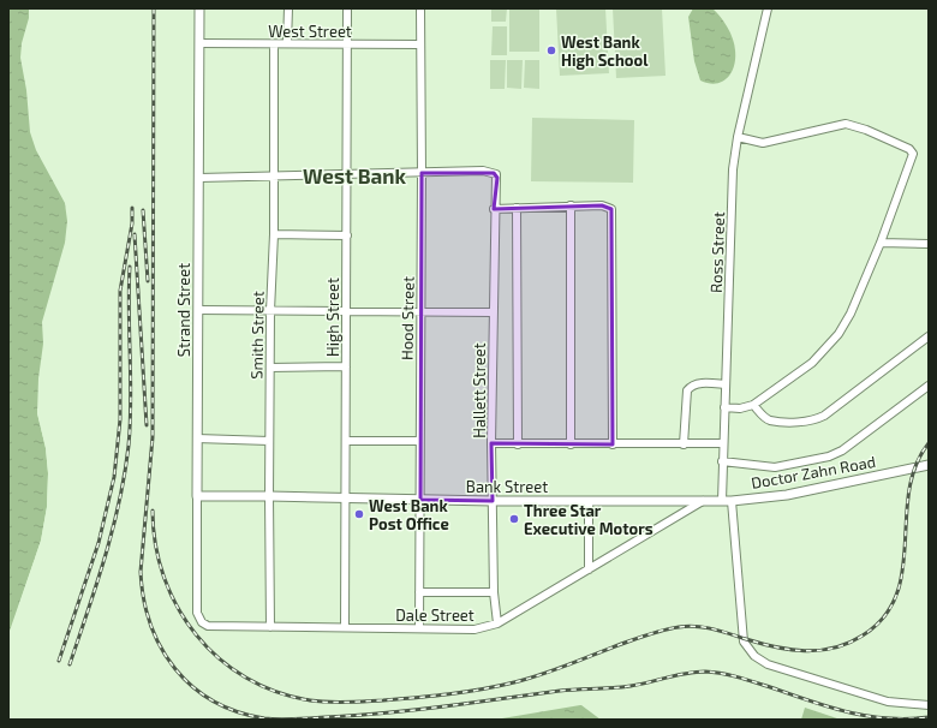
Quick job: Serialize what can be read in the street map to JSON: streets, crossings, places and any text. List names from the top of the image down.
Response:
{
  "streets": {
    "street": [
      "West Street",
      "Ross Street",
      "Strand Street",
      "High Street",
      "Hood Street",
      "Smith Street",
      "Hallett Street",
      "Doctor Zahn Road",
      "Bank Street",
      "Dale Street"
    ]
  },
  "crossings": [
    ["West Street", "Strand Street"],
    ["West Street", "High Street"],
    ["West Street", "Hood Street"],
    ["West Street", "Smith Street"],
    ["Ross Street", "Doctor Zahn Road"],
    ["Strand Street", "Bank Street"],
    ["Strand Street", "Dale Street"],
    ["High Street", "Bank Street"],
    ["High Street", "Dale Street"],
    ["Hood Street", "Hallett Street"],
    ["Hood Street", "Bank Street"],
    ["Hood Street", "Dale Street"],
    ["Smith Street", "Bank Street"],
    ["Smith Street", "Dale Street"],
    ["Hallett Street", "Bank Street"],
    ["Hallett Street", "Dale Street"],
    ["Doctor Zahn Road", "Bank Street"],
    ["Doctor Zahn Road", "Dale Street"],
    ["Bank Street", "Dale Street"]
  ],
  "districts": ["West Bank"],
  "places": ["West Bank High School", "West Bank Post Office", "Three Star Executive Motors"]
}
